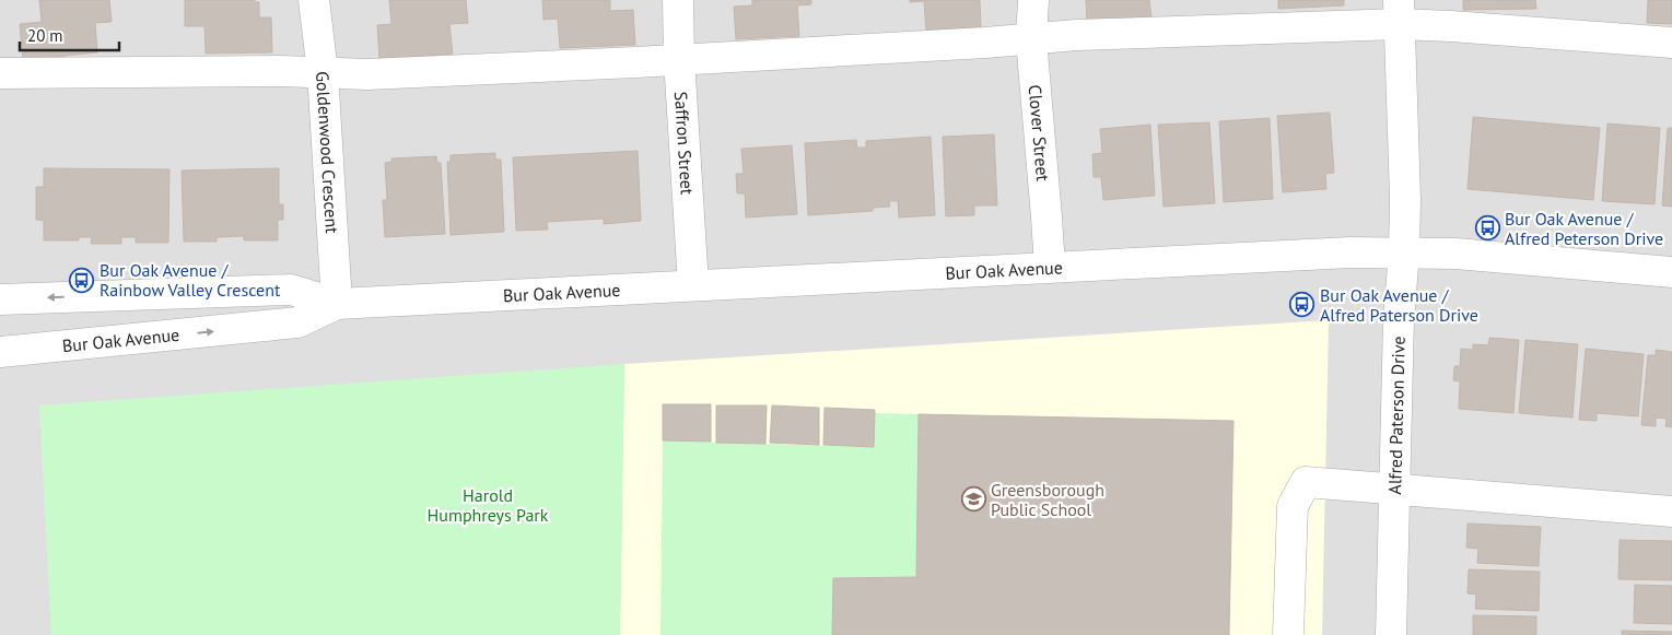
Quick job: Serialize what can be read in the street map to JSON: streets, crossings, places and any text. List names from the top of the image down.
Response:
{
  "streets": {
    "street": [
      "Clover Street",
      "Saffron Street",
      "Goldenwood Crescent",
      "Bur Oak Avenue",
      "Alfred Paterson Drive"
    ]
  },
  "crossings": [
    ["Clover Street", "Bur Oak Avenue"],
    ["Saffron Street", "Bur Oak Avenue"],
    ["Goldenwood Crescent", "Bur Oak Avenue"],
    ["Bur Oak Avenue", "Alfred Paterson Drive"]
  ],
  "parks": ["Harold Humphreys Park"],
  "places": {
    "bus stop": ["Bur Oak Avenue / Alfred Peterson Drive", "Bur Oak Avenue / Rainbow Valley Crescent", "Bur Oak Avenue / Alfred Paterson Drive"],
    "school or university": ["Greensborough Public School"]
  },
  "scale_bar": "20 m"
}
